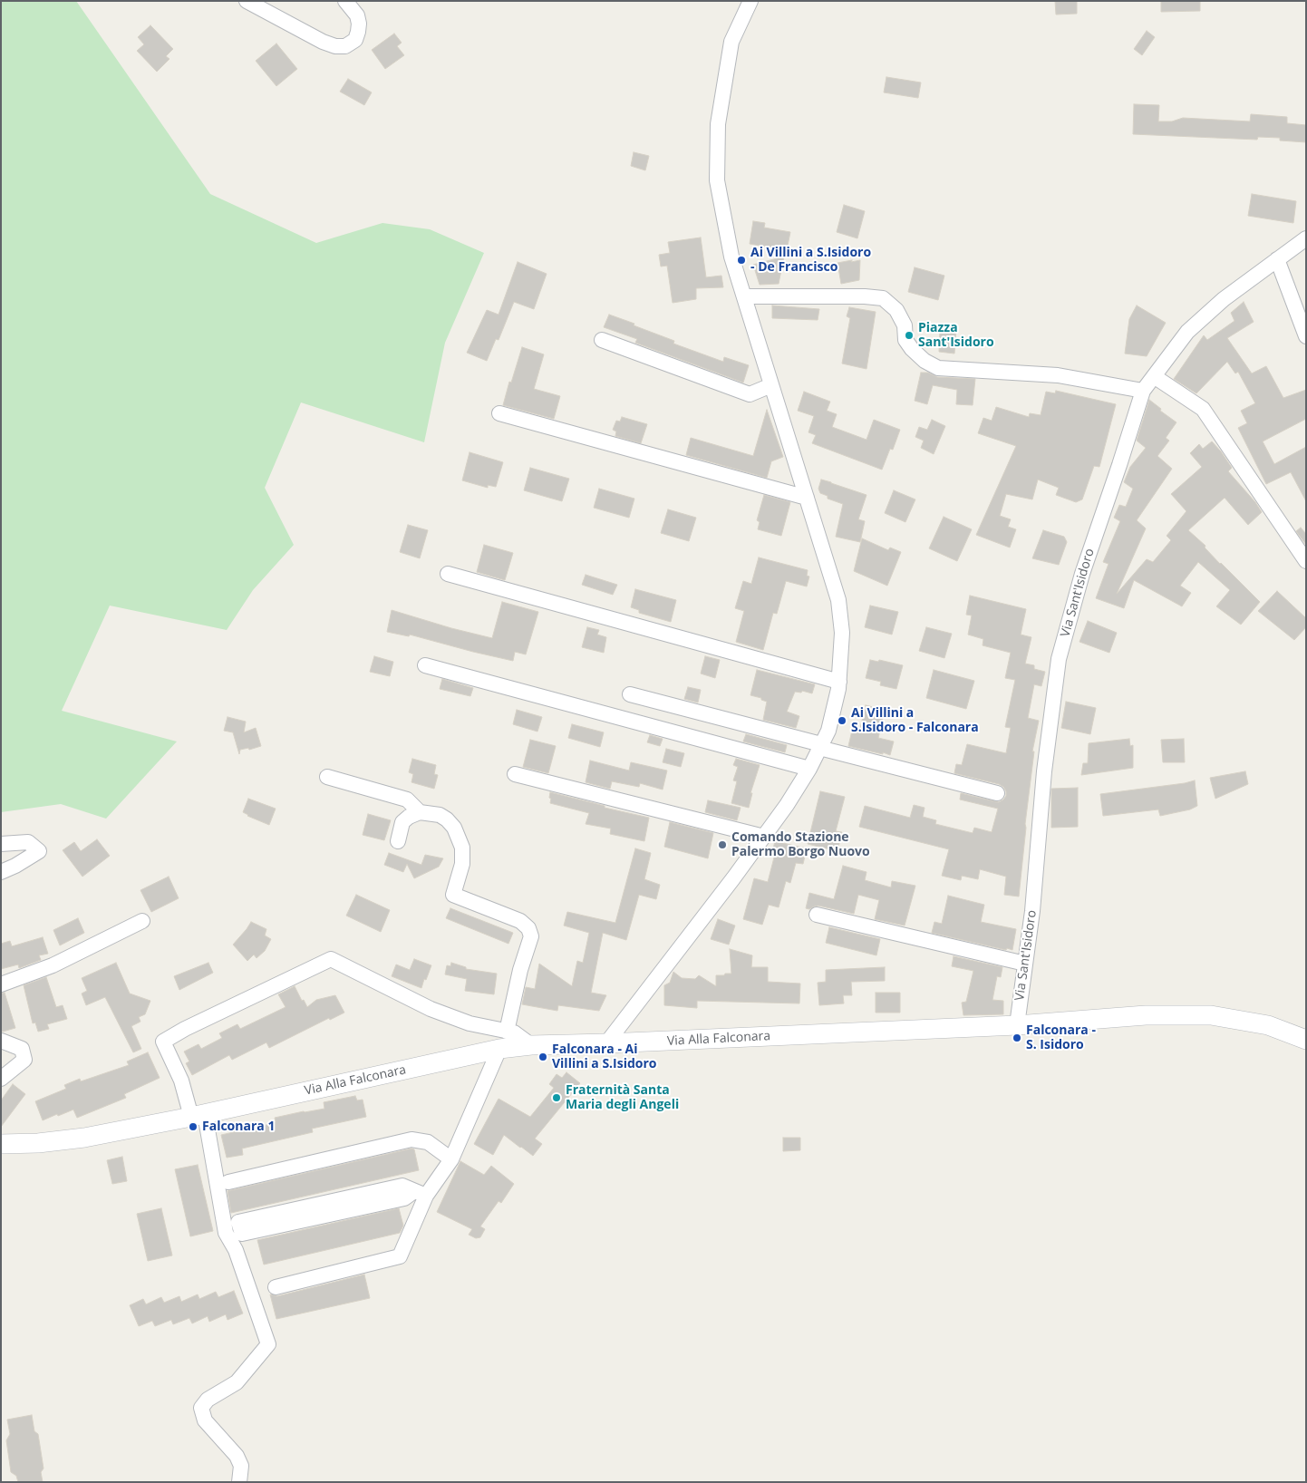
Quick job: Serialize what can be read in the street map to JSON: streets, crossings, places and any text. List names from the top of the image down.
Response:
{
  "streets": {
    "street": ["Via Sant'Isidoro", "Via Alla Falconara"]
  },
  "crossings": [
    ["Via Sant'Isidoro", "Via Alla Falconara"]
  ],
  "places": [
    "Ai Villini a S.Isidoro - De Francisco",
    "Piazza Sant'Isidoro",
    "Ai Villini a S.Isidoro - Falconara",
    "Comando Stazione Palermo Borgo Nuovo",
    "Falconara - S. Isidoro",
    "Falconara - Ai Villini a S.Isidoro",
    "Fraternità Santa Maria degli Angeli",
    "Falconara 1"
  ]
}
